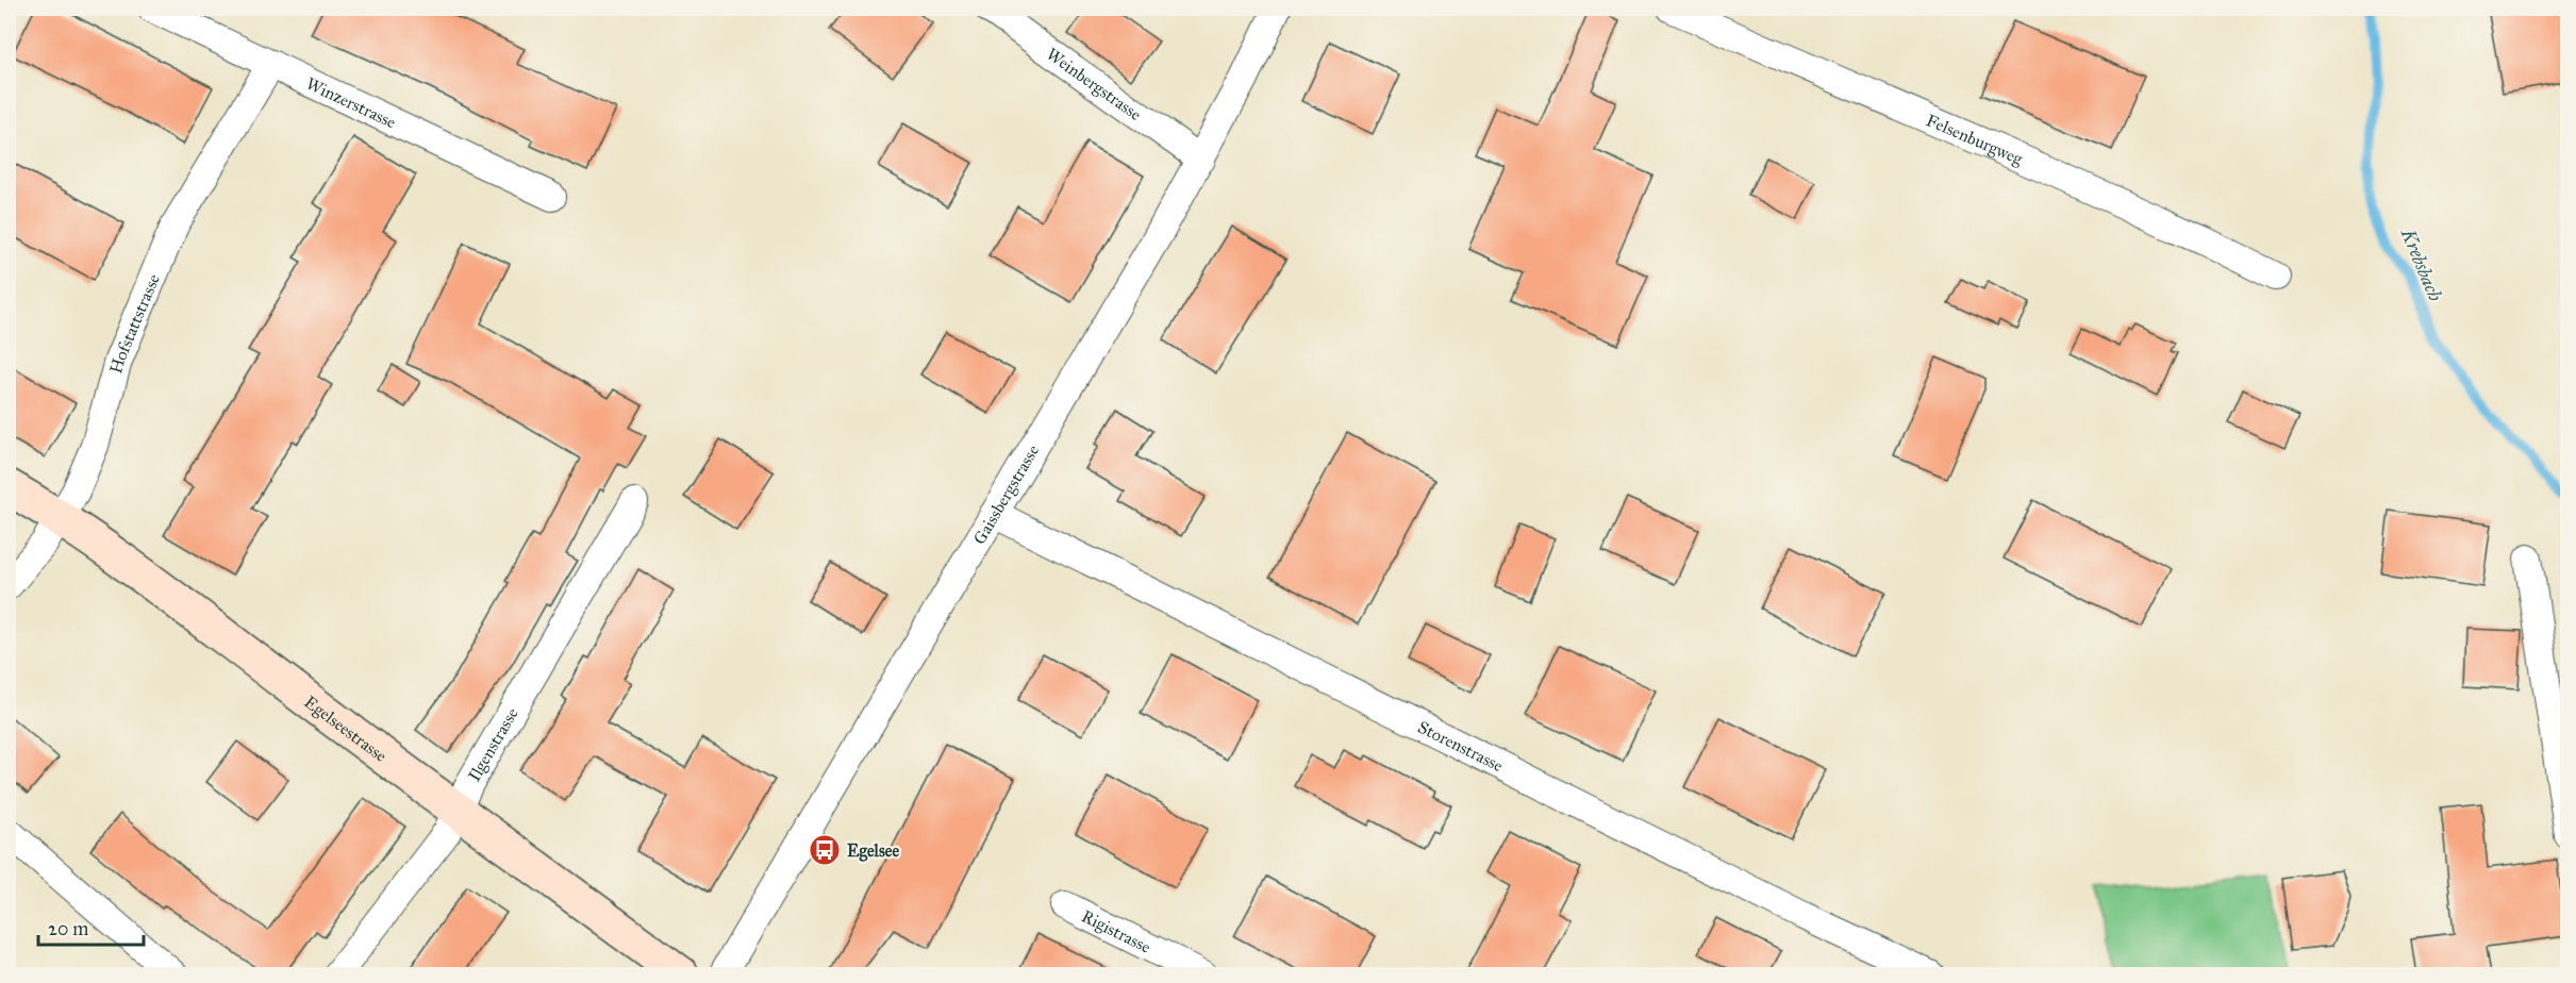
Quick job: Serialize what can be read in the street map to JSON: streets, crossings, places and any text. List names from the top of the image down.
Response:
{
  "streets": {
    "main road": ["Egelseestrasse"],
    "street": [
      "Weinbergstrasse",
      "Winzerstrasse",
      "Felsenburgweg",
      "Hofstattstrasse",
      "Gaissbergstrasse",
      "Ilgenstrasse",
      "Storenstrasse",
      "Rigistrasse"
    ]
  },
  "crossings": [
    ["Weinbergstrasse", "Gaissbergstrasse"],
    ["Winzerstrasse", "Hofstattstrasse"],
    ["Hofstattstrasse", "Egelseestrasse"],
    ["Gaissbergstrasse", "Storenstrasse"],
    ["Egelseestrasse", "Ilgenstrasse"]
  ],
  "water": ["Krebsbach"],
  "places": {
    "bus stop": ["Egelsee"]
  },
  "scale_bar": "20 m"
}
